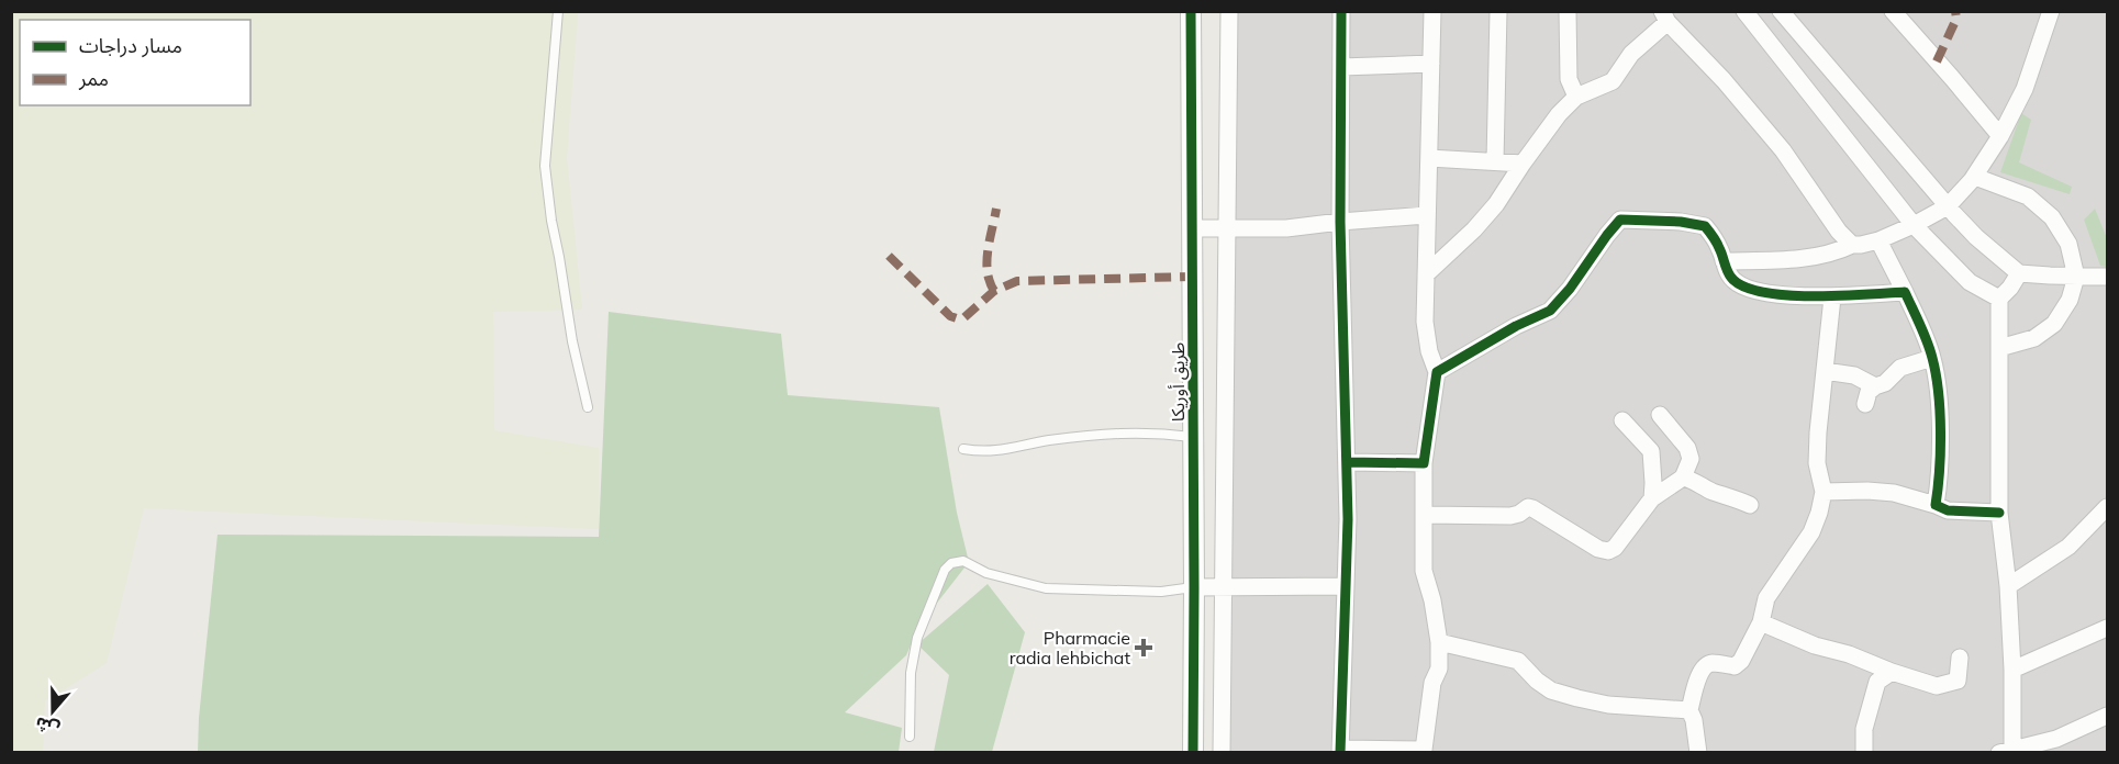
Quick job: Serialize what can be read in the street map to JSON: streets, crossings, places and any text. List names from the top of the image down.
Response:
{
  "streets": {
    "street": ["طريق أوريكا"]
  },
  "places": {
    "health": ["Pharmacie radia lehbichat"]
  },
  "legend": ["مسار دراجات", "ممر"],
  "north": "bottom"
}
